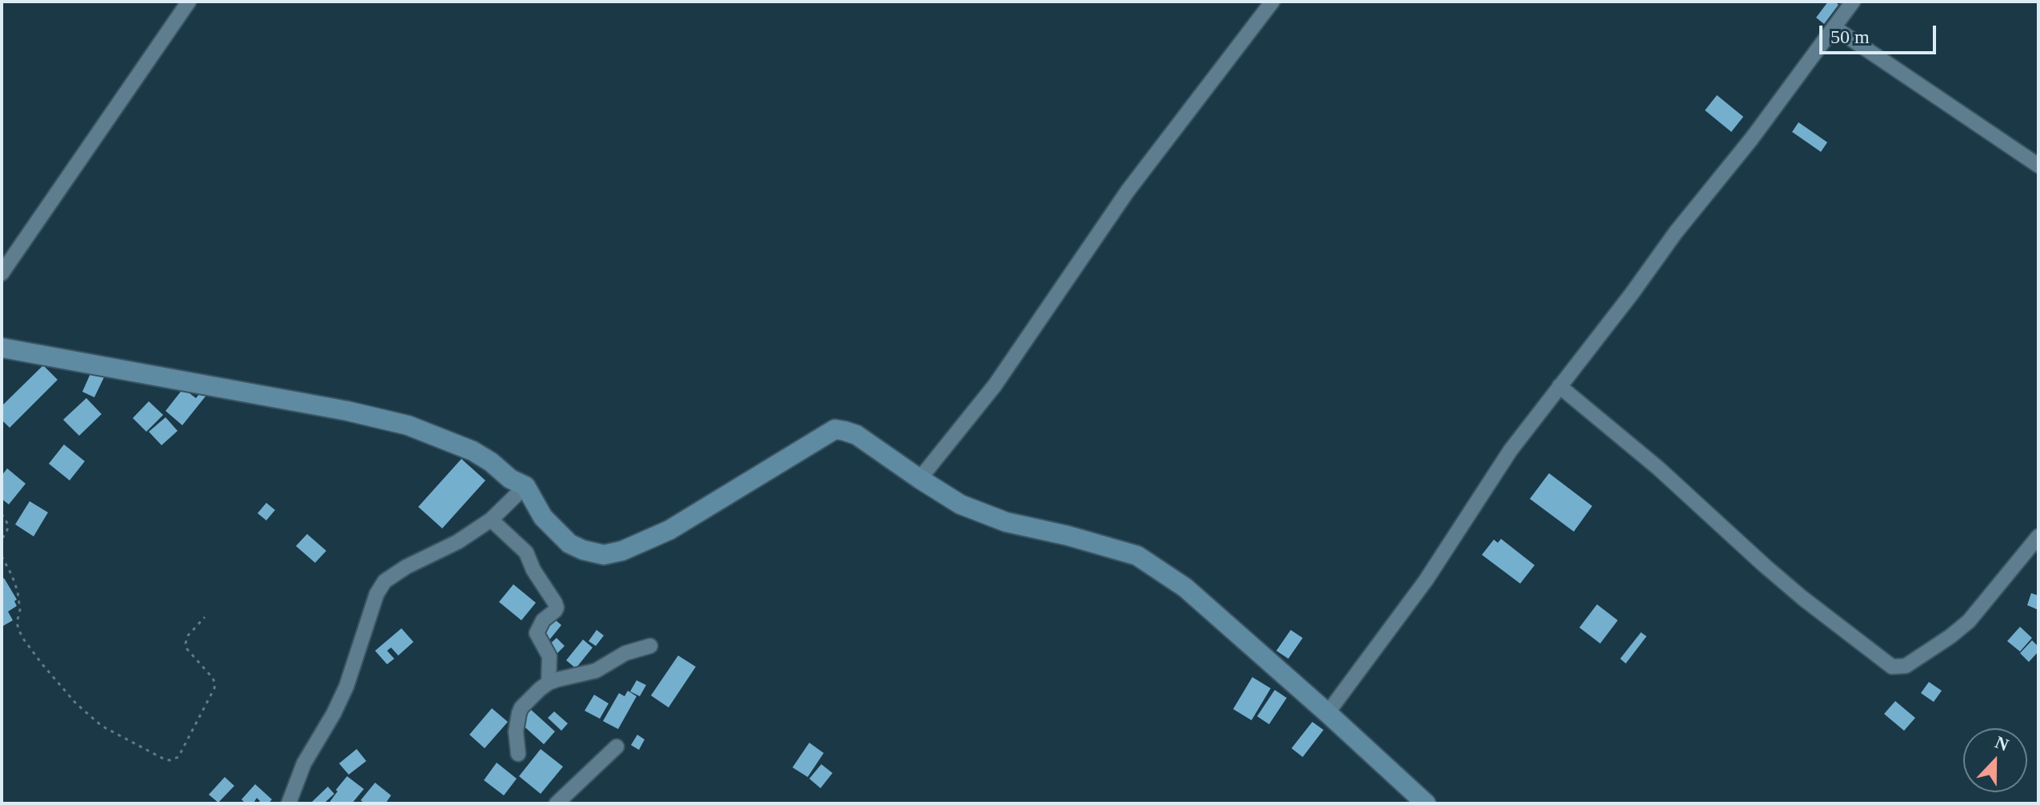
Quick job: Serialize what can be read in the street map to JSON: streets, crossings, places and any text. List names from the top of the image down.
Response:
{
  "scale_bar": "50 m",
  "north": "top"
}
